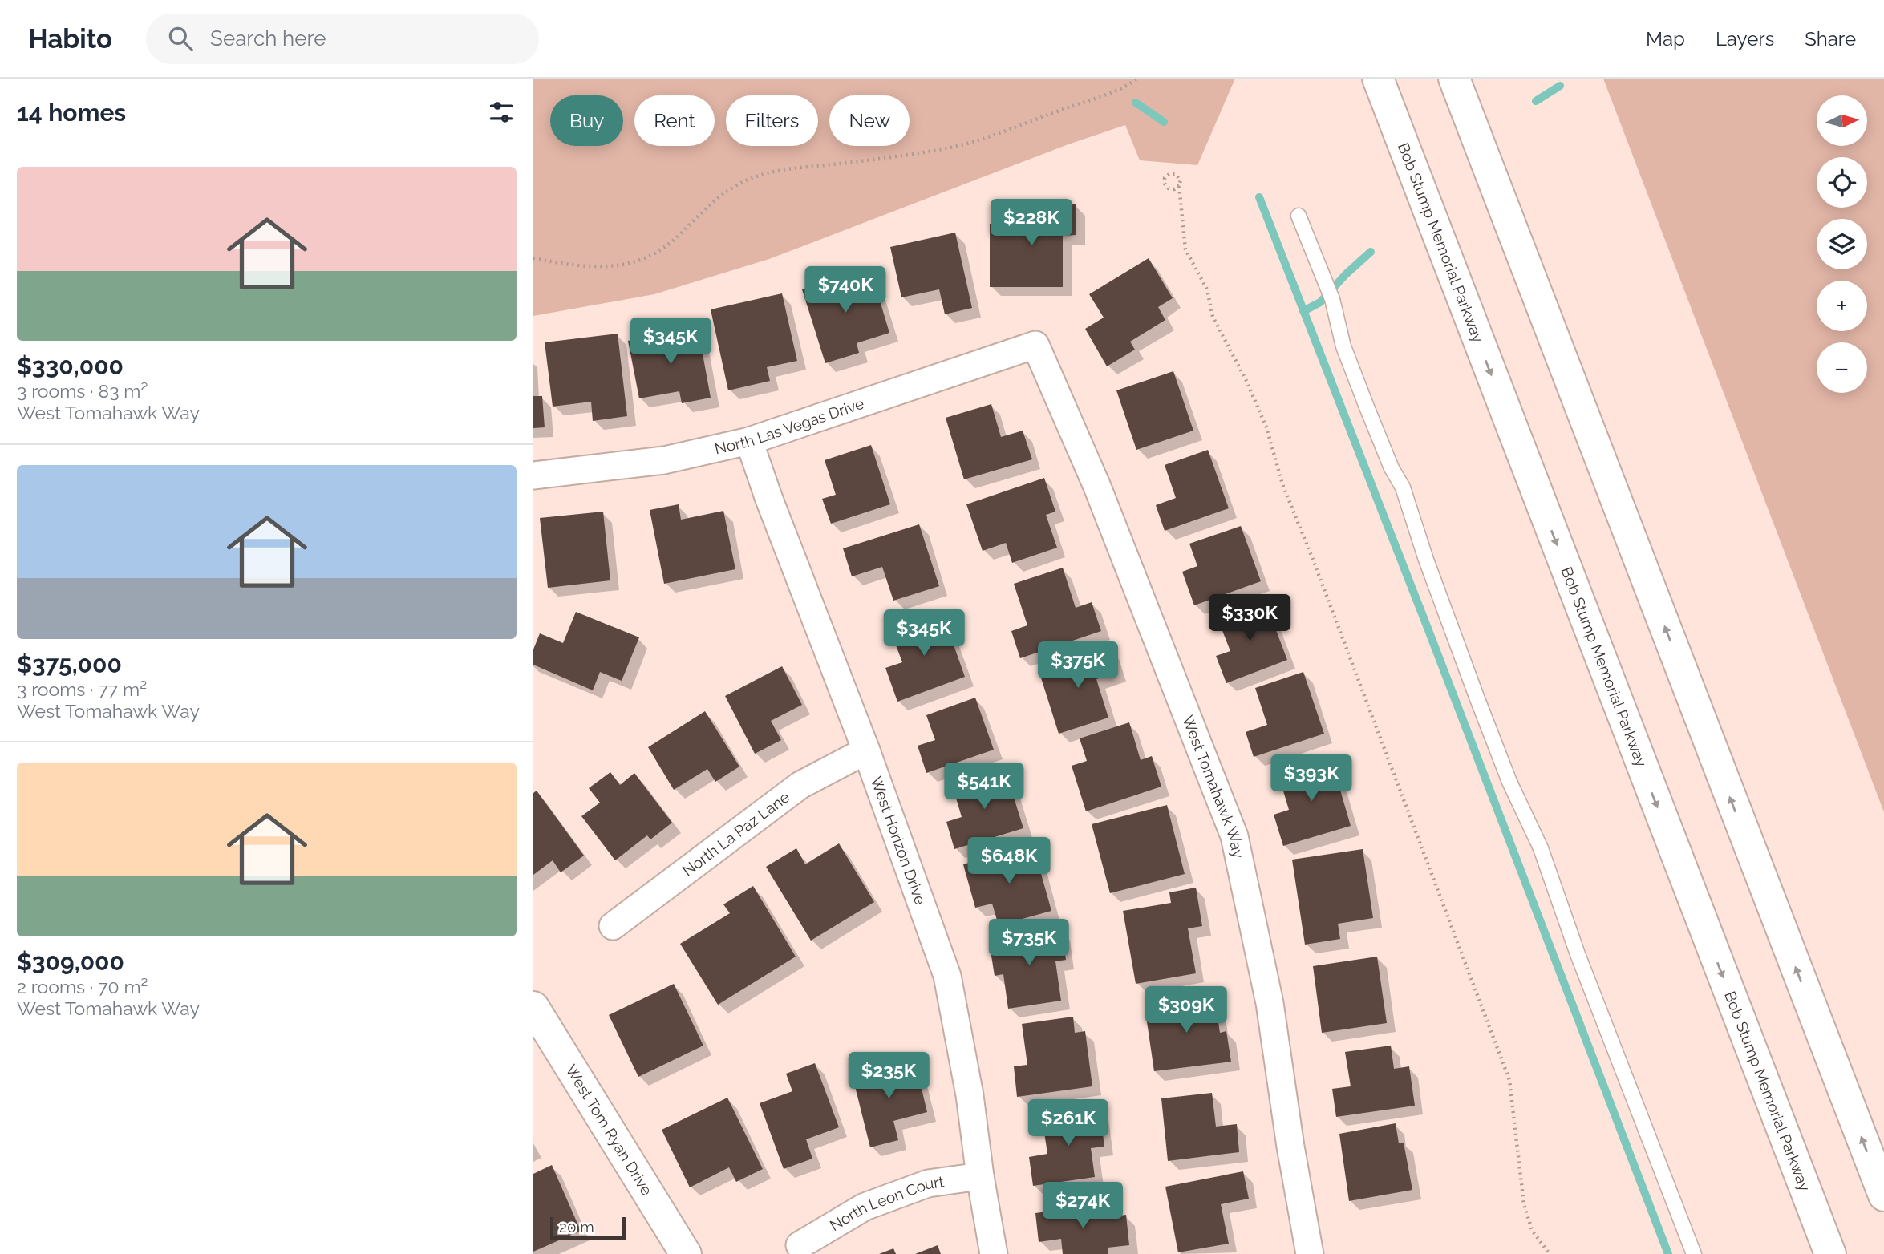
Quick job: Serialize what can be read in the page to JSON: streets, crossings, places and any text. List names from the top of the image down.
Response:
{
  "streets": {
    "main road": ["Bob Stump Memorial Parkway", "West Tom Ryan Drive"],
    "street": [
      "North Las Vegas Drive",
      "West Tomahawk Way",
      "North La Paz Lane",
      "West Horizon Drive",
      "North Leon Court"
    ]
  },
  "crossings": [
    ["North Las Vegas Drive", "West Tomahawk Way"],
    ["North Las Vegas Drive", "West Horizon Drive"],
    ["North La Paz Lane", "West Horizon Drive"],
    ["West Horizon Drive", "North Leon Court"]
  ],
  "scale_bar": "20 m",
  "north": "right",
  "page": {
    "header": "Habito",
    "search": "Search here",
    "nav": ["Map", "Layers", "Share"],
    "heading": "14 homes",
    "map_buttons": ["+", "−"],
    "chip": [
      "Buy",
      "Rent",
      "Filters",
      "New"
    ],
    "list": [
      {
        "name": "$330,000",
        "note": "3 rooms · 83 m² · West Tomahawk Way"
      },
      {
        "name": "$375,000",
        "note": "3 rooms · 77 m² · West Tomahawk Way"
      },
      {
        "name": "$309,000",
        "note": "2 rooms · 70 m² · West Tomahawk Way"
      }
    ],
    "price": [
      "$228K",
      "$740K",
      "$345K",
      "$330K",
      "$345K",
      "$375K",
      "$393K",
      "$541K",
      "$648K",
      "$735K",
      "$309K",
      "$235K",
      "$261K",
      "$274K"
    ],
    "scale": "20 m"
  }
}
